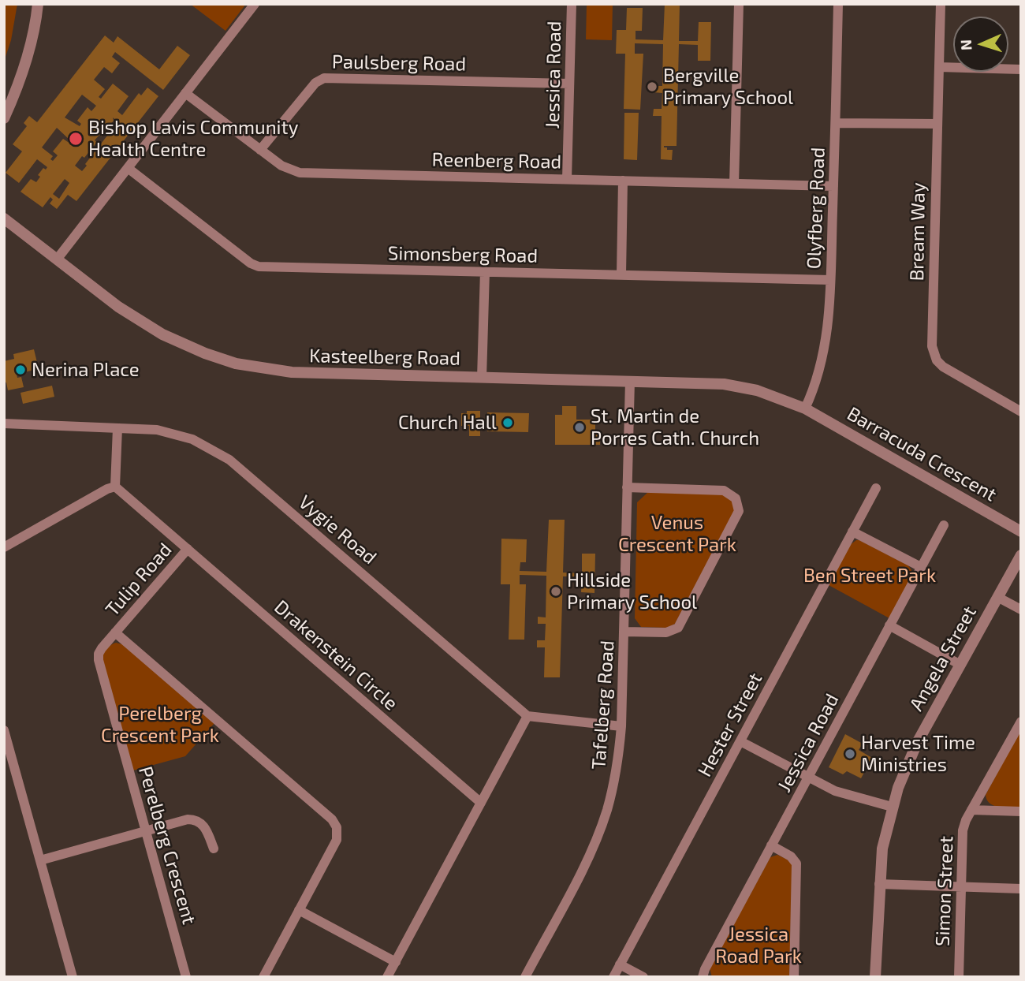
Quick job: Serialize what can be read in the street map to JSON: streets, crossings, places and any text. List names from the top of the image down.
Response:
{
  "streets": {
    "street": [
      "Paulsberg Road",
      "Jessica Road",
      "Reenberg Road",
      "Olyfberg Road",
      "Bream Way",
      "Simonsberg Road",
      "Kasteelberg Road",
      "Barracuda Crescent",
      "Vygie Road",
      "Tulip Road",
      "Drakenstein Circle",
      "Angela Street",
      "Tafelberg Road",
      "Hester Street",
      "Perelberg Crescent",
      "Simon Street"
    ]
  },
  "crossings": [
    ["Paulsberg Road", "Jessica Road"],
    ["Paulsberg Road", "Reenberg Road"],
    ["Jessica Road", "Reenberg Road"],
    ["Reenberg Road", "Olyfberg Road"],
    ["Olyfberg Road", "Simonsberg Road"],
    ["Olyfberg Road", "Kasteelberg Road"],
    ["Olyfberg Road", "Barracuda Crescent"],
    ["Kasteelberg Road", "Barracuda Crescent"],
    ["Kasteelberg Road", "Tafelberg Road"],
    ["Tulip Road", "Drakenstein Circle"],
    ["Tulip Road", "Perelberg Crescent"]
  ],
  "parks": [
    "Venus Crescent Park",
    "Ben Street Park",
    "Perelberg Crescent Park",
    "Jessica Road Park"
  ],
  "places": [
    "Bergville Primary School",
    "Bishop Lavis Community Health Centre",
    "Nerina Place",
    "Church Hall",
    "St. Martin de Porres Cath. Church",
    "Hillside Primary School",
    "Harvest Time Ministries"
  ],
  "north": "left"
}
